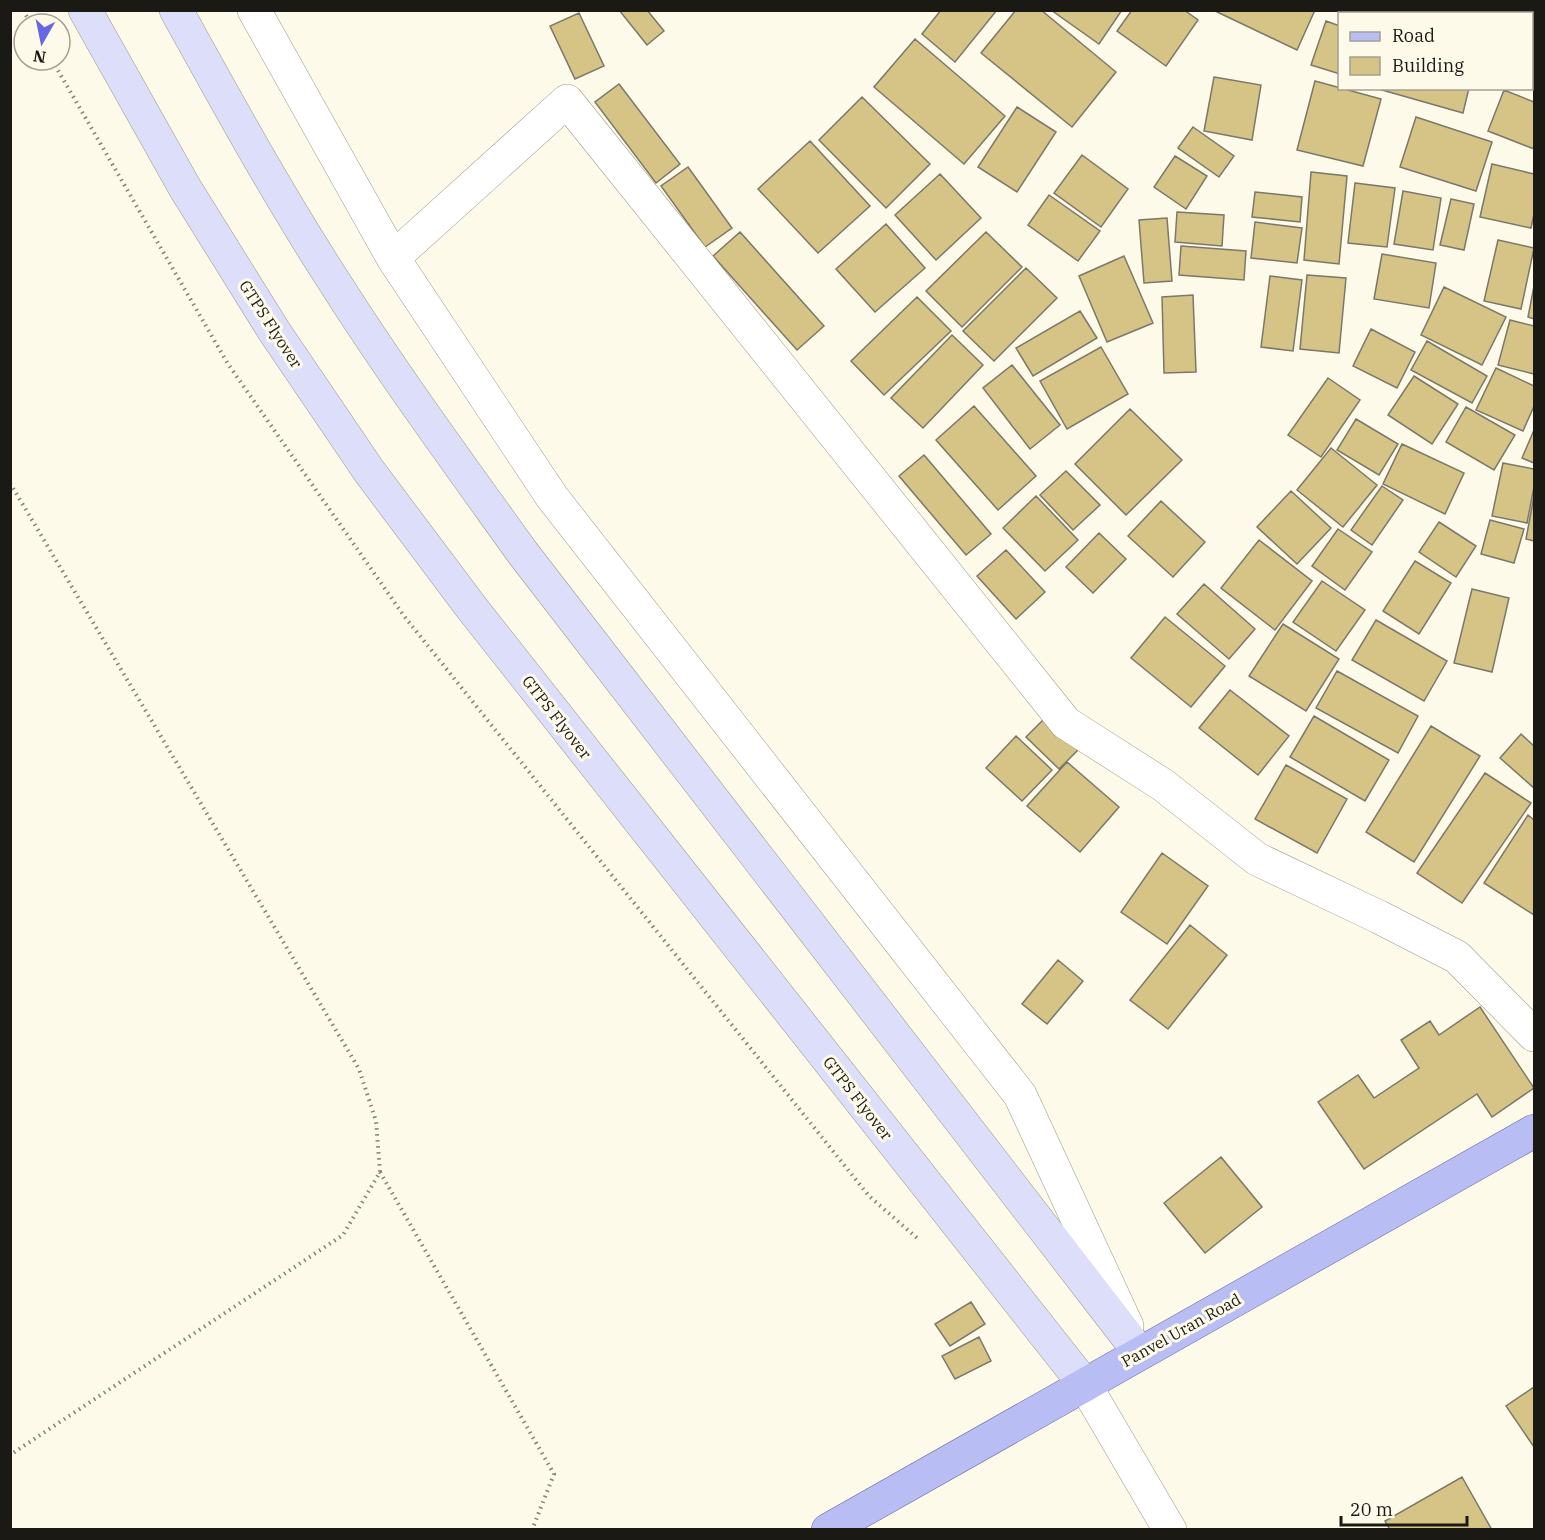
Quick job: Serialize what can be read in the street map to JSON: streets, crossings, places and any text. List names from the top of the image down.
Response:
{
  "streets": {
    "main road": ["GTPS Flyover", "Panvel Uran Road"]
  },
  "crossings": [
    ["GTPS Flyover", "Panvel Uran Road"]
  ],
  "legend": ["Road", "Building"],
  "scale_bar": "20 m",
  "north": "bottom"
}
